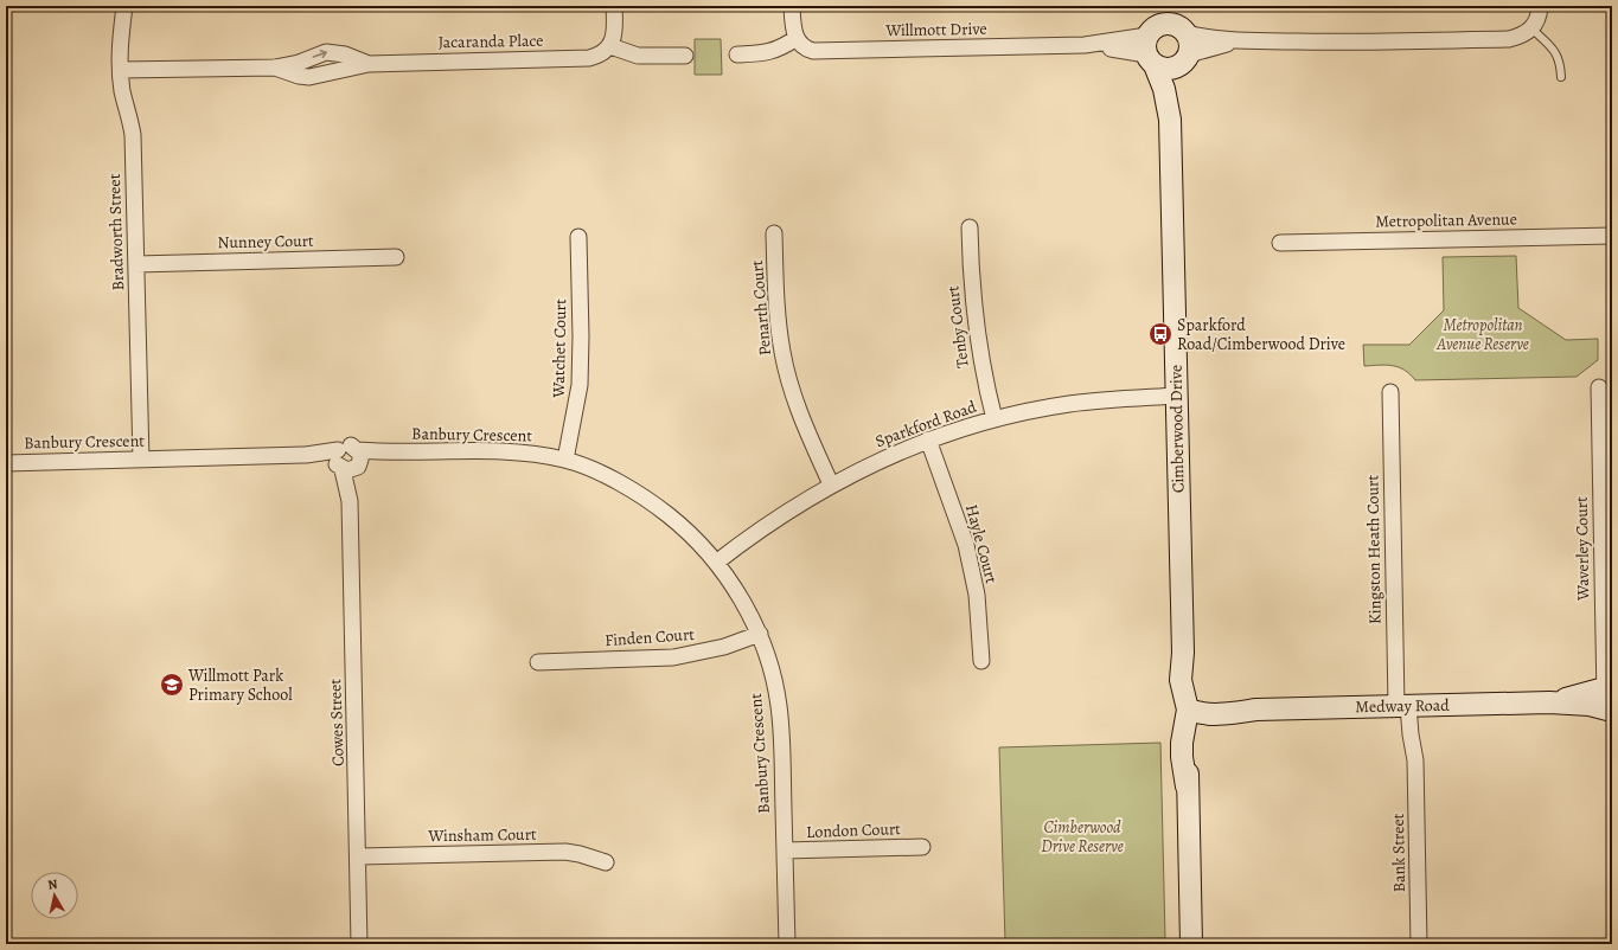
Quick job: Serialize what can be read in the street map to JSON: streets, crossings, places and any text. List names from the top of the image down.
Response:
{
  "streets": {
    "street": [
      "Willmott Drive",
      "Jacaranda Place",
      "Metropolitan Avenue",
      "Bradworth Street",
      "Nunney Court",
      "Penarth Court",
      "Tenby Court",
      "Watchet Court",
      "Sparkford Road",
      "Cimberwood Drive",
      "Banbury Crescent",
      "Hayle Court",
      "Waverley Court",
      "Kingston Heath Court",
      "Finden Court",
      "Medway Road",
      "Cowes Street",
      "London Court",
      "Winsham Court",
      "Bank Street"
    ]
  },
  "crossings": [
    ["Willmott Drive", "Cimberwood Drive"],
    ["Jacaranda Place", "Bradworth Street"],
    ["Bradworth Street", "Nunney Court"],
    ["Bradworth Street", "Banbury Crescent"],
    ["Penarth Court", "Sparkford Road"],
    ["Tenby Court", "Sparkford Road"],
    ["Watchet Court", "Banbury Crescent"],
    ["Sparkford Road", "Cimberwood Drive"],
    ["Sparkford Road", "Banbury Crescent"],
    ["Sparkford Road", "Hayle Court"],
    ["Cimberwood Drive", "Medway Road"],
    ["Banbury Crescent", "Finden Court"],
    ["Banbury Crescent", "Cowes Street"],
    ["Banbury Crescent", "London Court"],
    ["Waverley Court", "Medway Road"],
    ["Kingston Heath Court", "Medway Road"],
    ["Kingston Heath Court", "Bank Street"],
    ["Medway Road", "Bank Street"],
    ["Cowes Street", "Winsham Court"]
  ],
  "parks": ["Metropolitan Avenue Reserve", "Cimberwood Drive Reserve"],
  "places": {
    "bus stop": ["Sparkford Road/Cimberwood Drive"],
    "school or university": ["Willmott Park Primary School"]
  },
  "north": "top"
}
